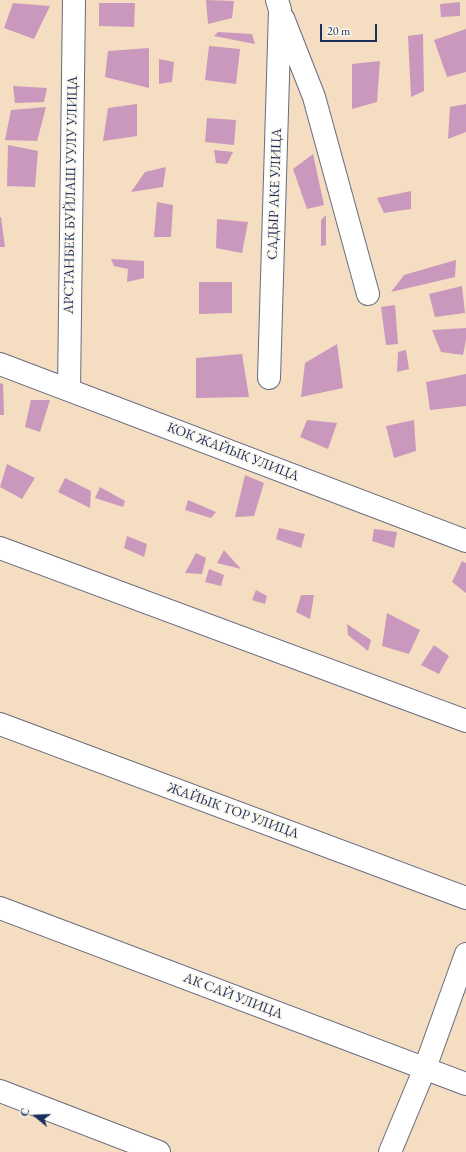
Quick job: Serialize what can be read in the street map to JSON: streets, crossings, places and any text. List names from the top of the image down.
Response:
{
  "streets": {
    "street": [
      "САДЫР АКЕ УЛИЦА",
      "АРСТАНБЕК БУЙЛАШ УУЛУ УЛИЦА",
      "КОК ЖАЙЫК УЛИЦА",
      "ЖАЙЫК ТОР УЛИЦА",
      "АК САЙ УЛИЦА"
    ]
  },
  "crossings": [
    ["АРСТАНБЕК БУЙЛАШ УУЛУ УЛИЦА", "КОК ЖАЙЫК УЛИЦА"]
  ],
  "scale_bar": "20 m",
  "north": "left"
}
